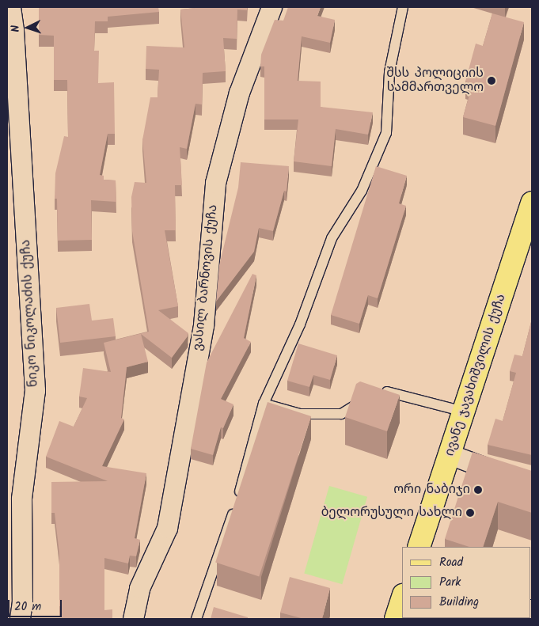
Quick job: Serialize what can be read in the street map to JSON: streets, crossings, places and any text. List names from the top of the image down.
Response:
{
  "streets": {
    "main road": ["ივანე ჯავახიშვილის ქუჩა"],
    "street": ["ვასილ ბარნოვის ქუჩა", "ნიკო ნიკოლაძის ქუჩა"]
  },
  "places": ["შსს პოლიციის სამმართველო", "ორი ნაბიჯი", "ბელორუსული სახლი"],
  "legend": ["Road", "Park", "Building"],
  "scale_bar": "20 m",
  "north": "left"
}
